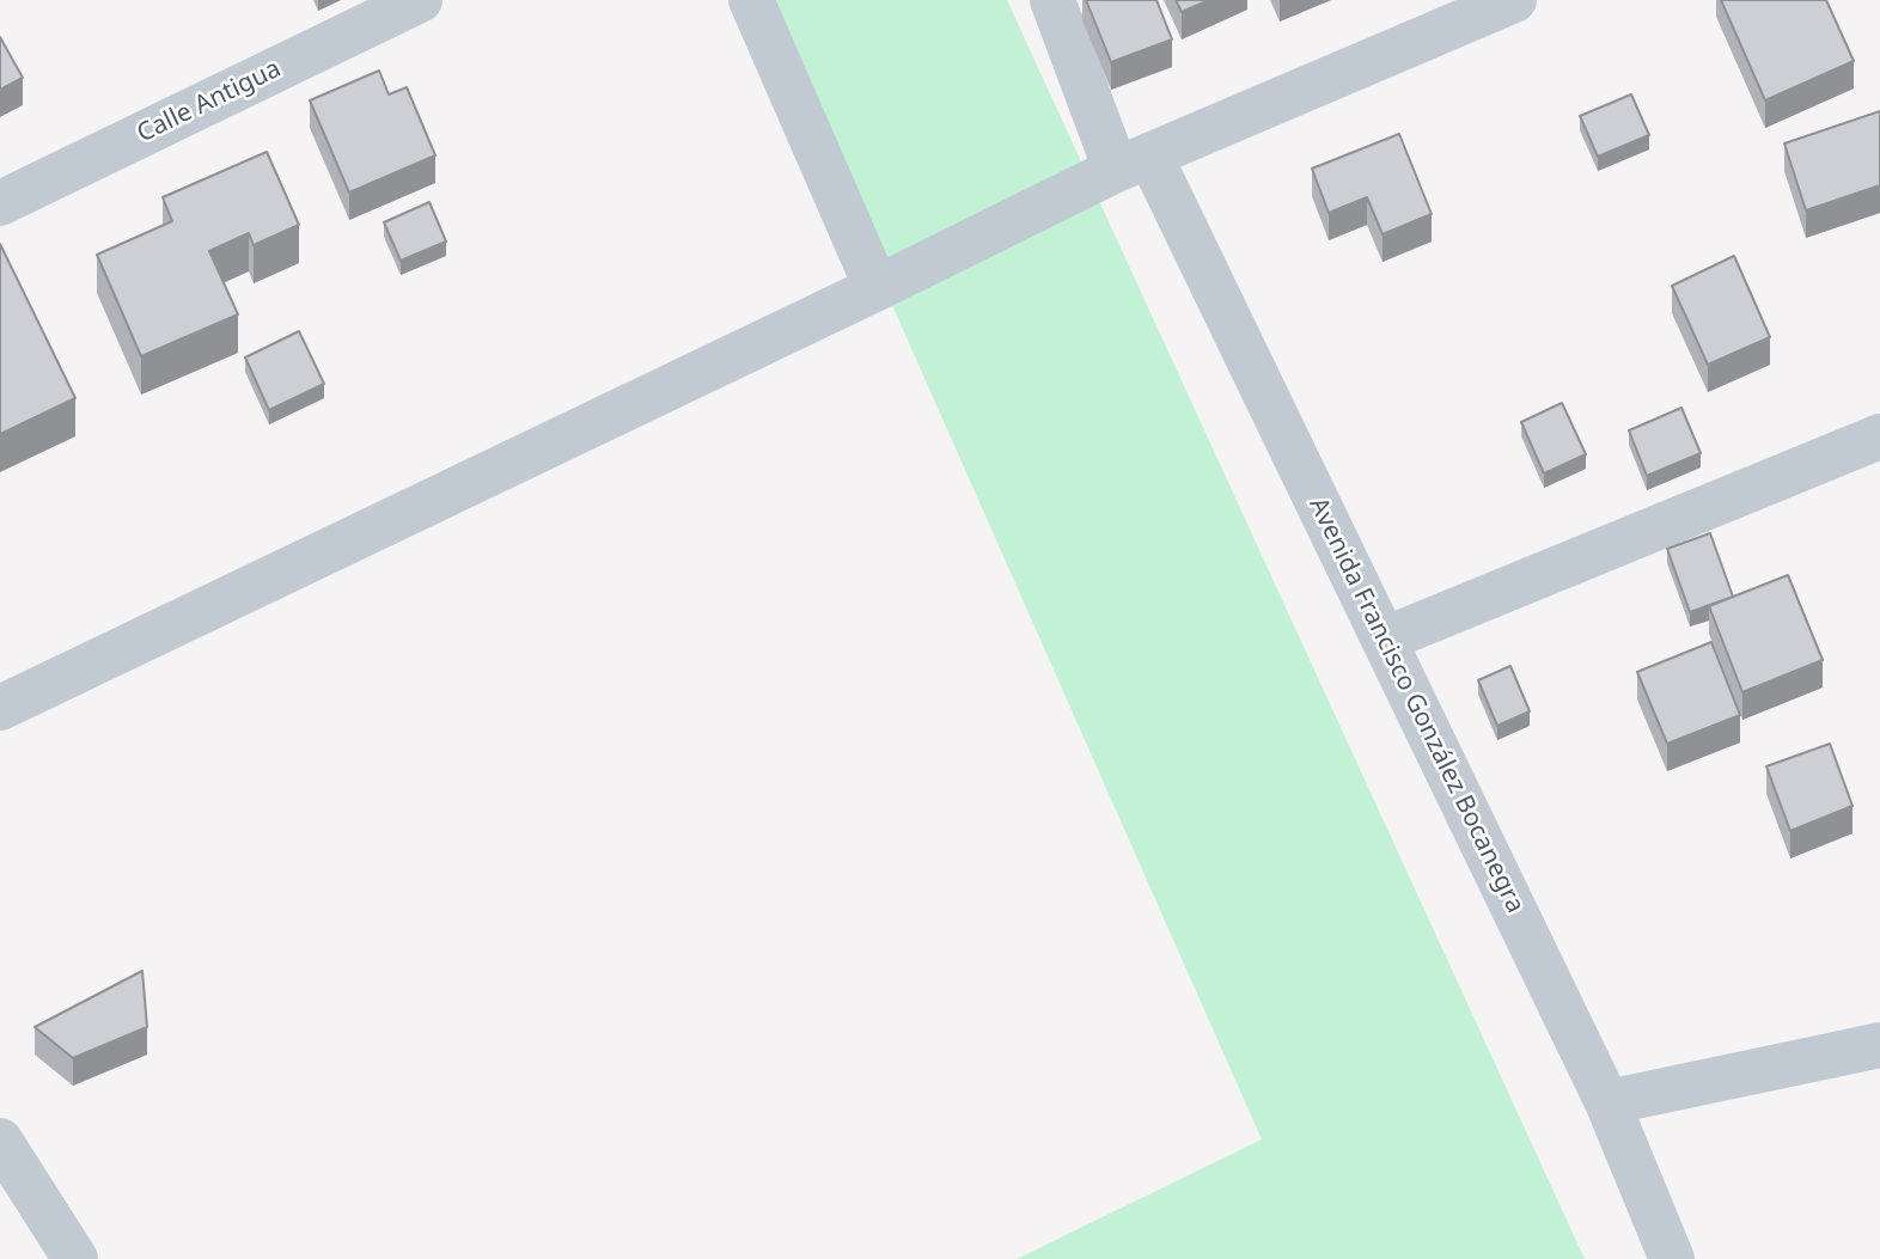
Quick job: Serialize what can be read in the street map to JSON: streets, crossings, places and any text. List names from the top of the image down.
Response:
{
  "streets": {
    "street": ["Calle Antigua", "Avenida Francisco González Bocanegra"]
  }
}
